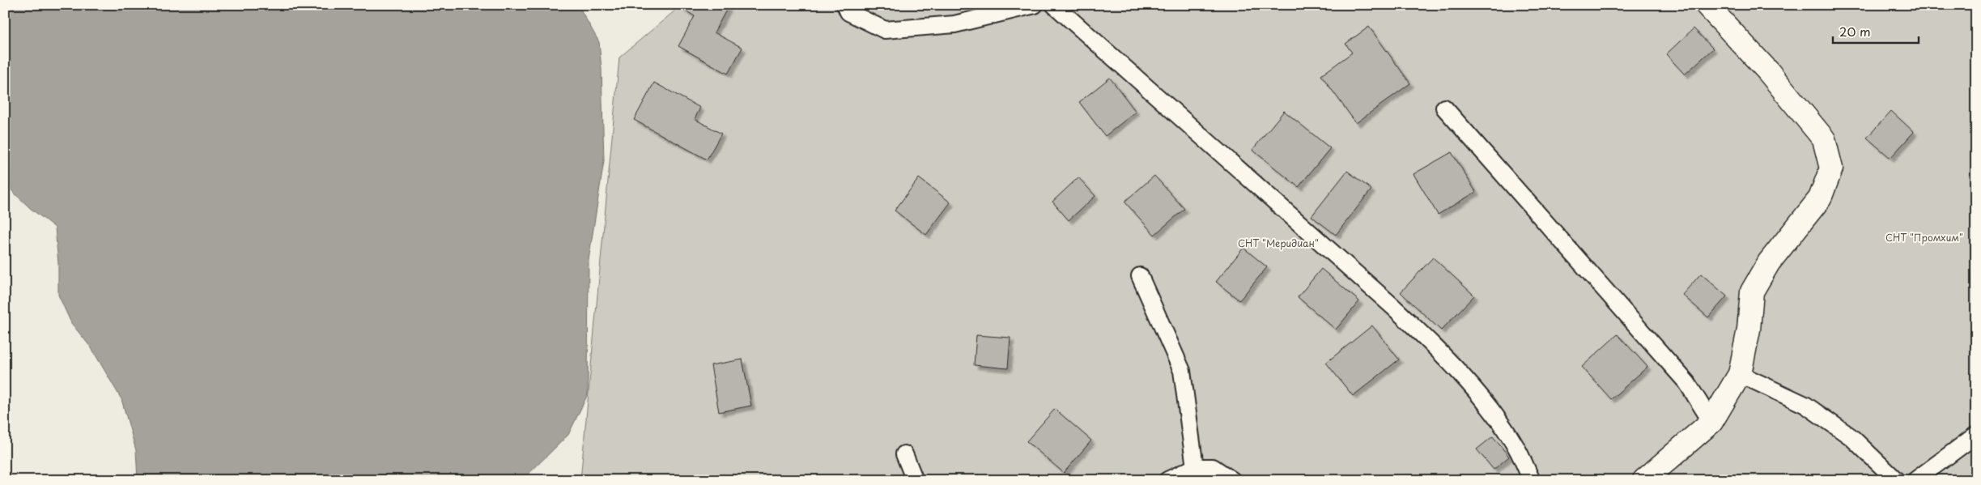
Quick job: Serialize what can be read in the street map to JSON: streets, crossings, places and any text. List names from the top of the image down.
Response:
{
  "parks": ["СНТ \"Промхим\"", "СНТ \"Меридиан\""],
  "scale_bar": "20 m"
}
